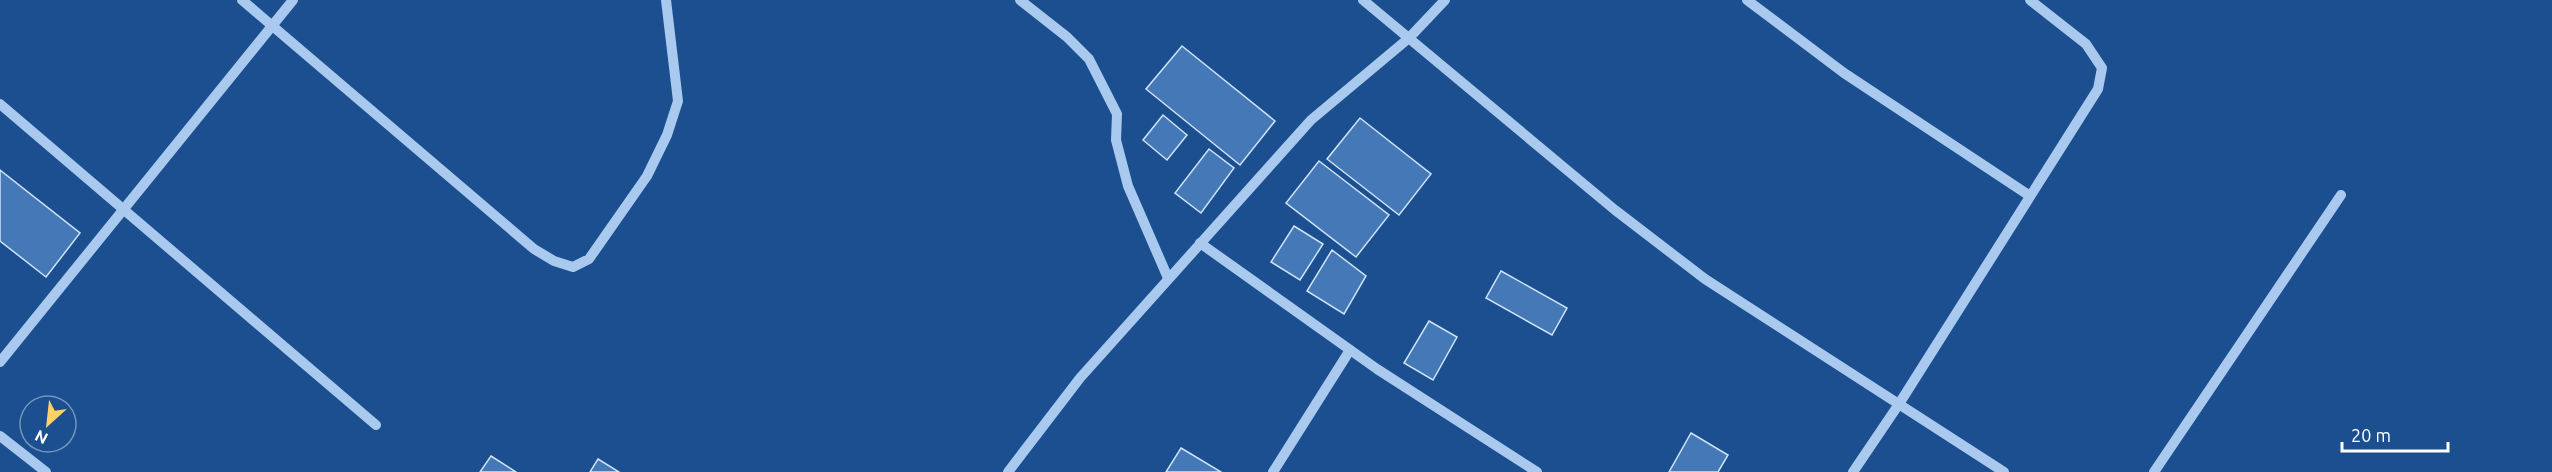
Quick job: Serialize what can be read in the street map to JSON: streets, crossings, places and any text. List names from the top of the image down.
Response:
{
  "scale_bar": "20 m",
  "north": "bottom left"
}
